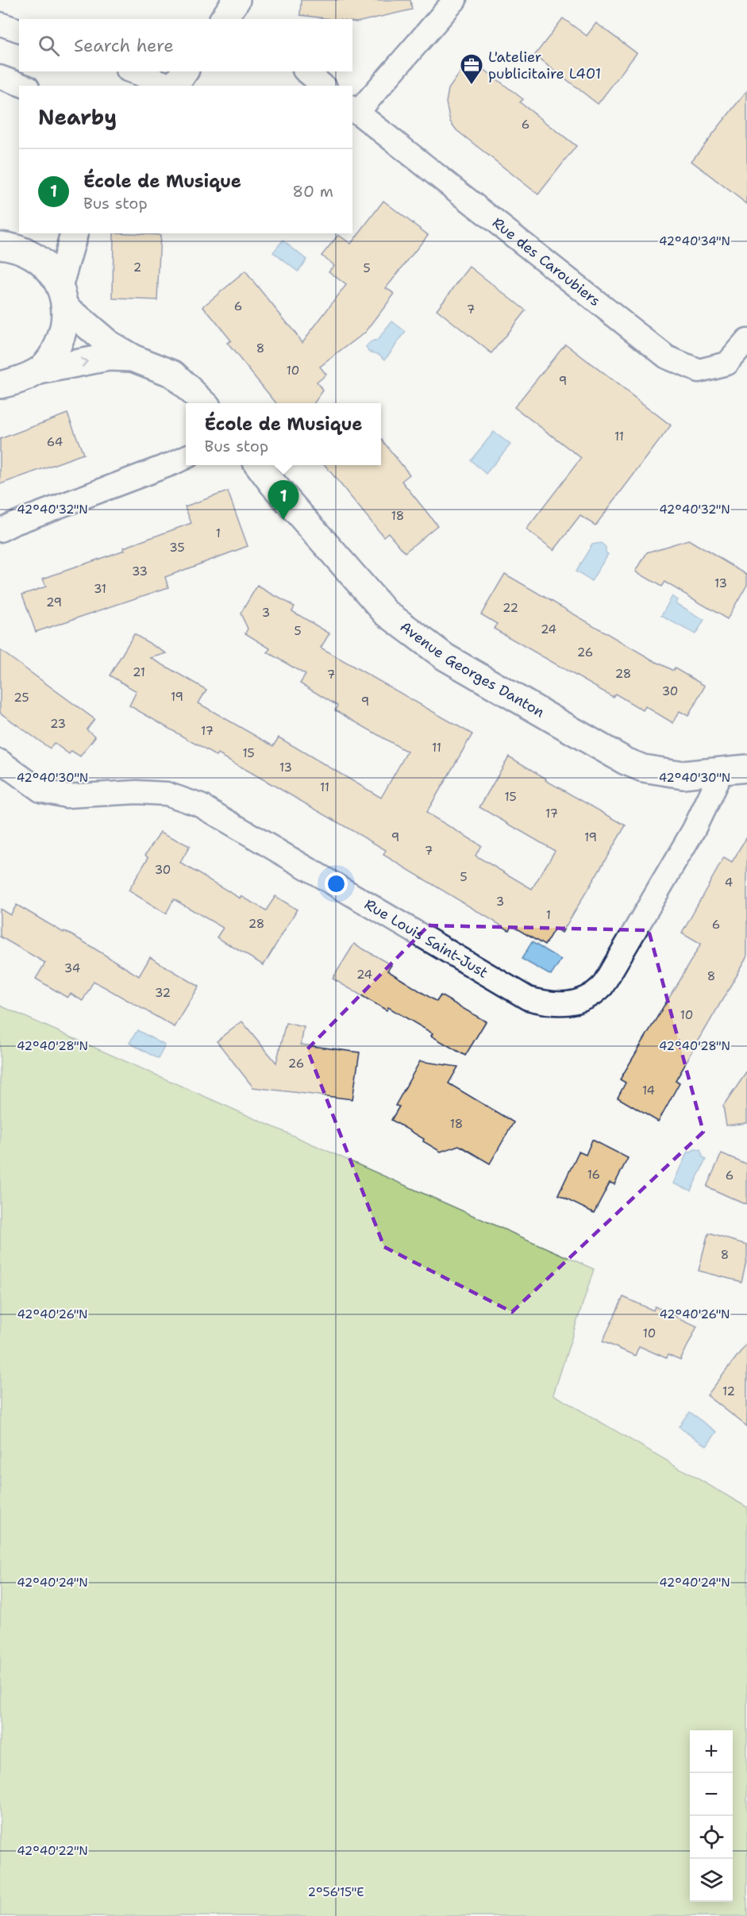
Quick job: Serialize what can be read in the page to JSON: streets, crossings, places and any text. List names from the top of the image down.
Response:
{
  "streets": {
    "street": ["Rue des Caroubiers", "Avenue Georges Danton", "Rue Louis Saint-Just"]
  },
  "crossings": [
    ["Avenue Georges Danton", "Rue Louis Saint-Just"]
  ],
  "places": {
    "office": ["L'atelier publicitaire L401"]
  },
  "house_numbers": [
    "6",
    "2",
    "5",
    "6",
    "7",
    "8",
    "10",
    "9",
    "11",
    "64",
    "18",
    "1",
    "35",
    "33",
    "13",
    "31",
    "29",
    "22",
    "3",
    "24",
    "5",
    "26",
    "21",
    "28",
    "7",
    "30",
    "19",
    "25",
    "9",
    "23",
    "17",
    "11",
    "15",
    "13",
    "11",
    "15",
    "17",
    "9",
    "19",
    "7",
    "30",
    "5",
    "4",
    "3",
    "1",
    "28",
    "6",
    "34",
    "24",
    "8",
    "32",
    "10",
    "26",
    "14",
    "18",
    "16",
    "6",
    "8",
    "10",
    "12"
  ],
  "page": {
    "search": "Search here",
    "heading": "Nearby",
    "list": [
      {
        "mark": "1",
        "name": "École de Musique",
        "note": "Bus stop",
        "value": "80 m"
      }
    ],
    "popup": ["École de Musique", "Bus stop"],
    "pins": "1",
    "map_buttons": ["+", "−"]
  },
  "coordinates": [
    "42°40'34\"N",
    "42°40'32\"N",
    "42°40'30\"N",
    "42°40'28\"N",
    "42°40'26\"N",
    "42°40'24\"N",
    "42°40'22\"N",
    "2°56'15\"E"
  ]
}
